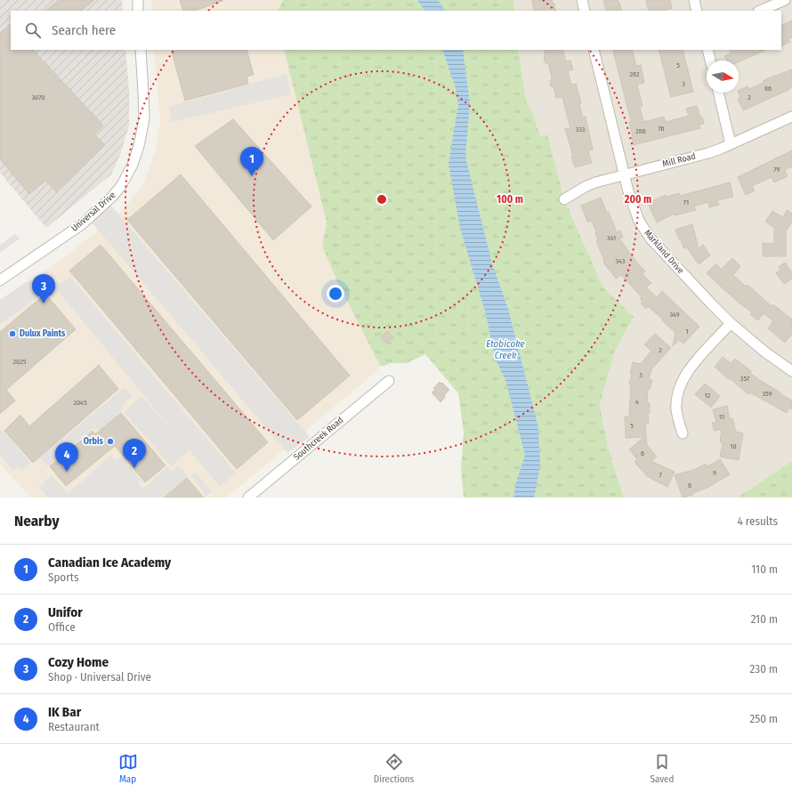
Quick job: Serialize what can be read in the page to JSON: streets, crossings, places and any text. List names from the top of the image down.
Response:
{
  "streets": {
    "street": [
      "Mill Road",
      "Universal Drive",
      "Markland Drive",
      "Southcreek Road"
    ]
  },
  "crossings": [
    ["Mill Road", "Markland Drive"]
  ],
  "water": ["Etobicoke Creek"],
  "places": ["Dulux Paints", "Orbis"],
  "house_numbers": [
    "5",
    "282",
    "3",
    "86",
    "3070",
    "2",
    "76",
    "333",
    "286",
    "79",
    "71",
    "341",
    "343",
    "349",
    "1",
    "2",
    "2025",
    "3",
    "357",
    "359",
    "12",
    "4",
    "2045",
    "11",
    "5",
    "10",
    "6",
    "9",
    "7",
    "8"
  ],
  "north": "right",
  "page": {
    "search": "Search here",
    "pins": [
      "1",
      "3",
      "2",
      "4"
    ],
    "heading": ["Nearby", "4 results"],
    "list": [
      {
        "mark": "1",
        "name": "Canadian Ice Academy",
        "note": "Sports",
        "value": "110 m"
      },
      {
        "mark": "2",
        "name": "Unifor",
        "note": "Office",
        "value": "210 m"
      },
      {
        "mark": "3",
        "name": "Cozy Home",
        "note": "Shop · Universal Drive",
        "value": "230 m"
      },
      {
        "mark": "4",
        "name": "IK Bar",
        "note": "Restaurant",
        "value": "250 m"
      }
    ],
    "nav": ["Map", "Directions", "Saved"]
  },
  "rings": ["100 m", "200 m"]
}
